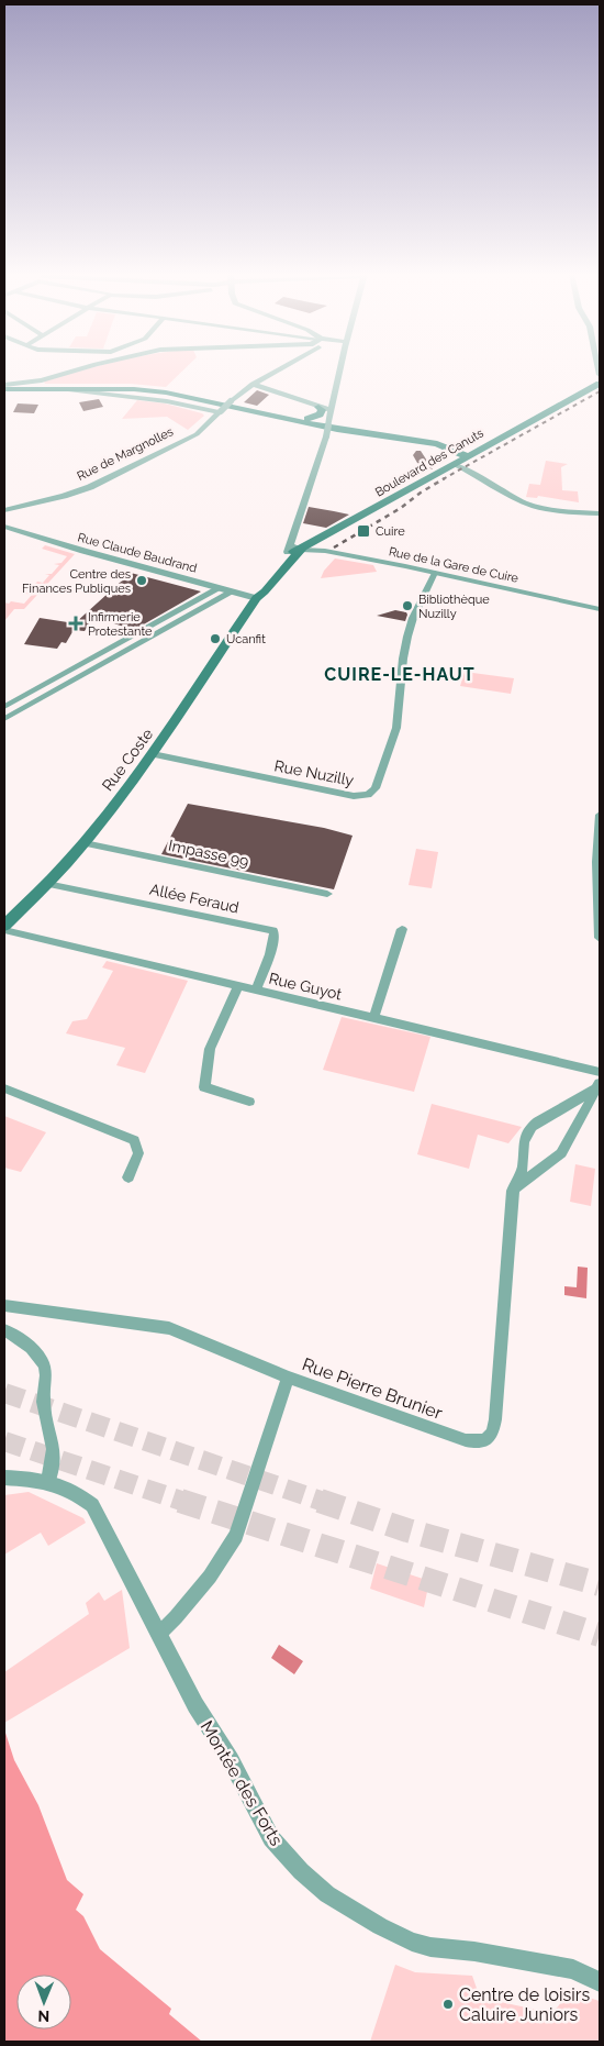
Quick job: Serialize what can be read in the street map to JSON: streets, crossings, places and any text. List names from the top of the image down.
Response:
{
  "streets": {
    "main road": ["Boulevard des Canuts", "Rue Coste"],
    "street": [
      "Rue de Margnolles",
      "Rue Claude Baudrand",
      "Rue de la Gare de Cuire",
      "Rue Nuzilly",
      "Impasse 99",
      "Allée Feraud",
      "Rue Guyot",
      "Rue Pierre Brunier",
      "Montée des Forts"
    ]
  },
  "crossings": [
    ["Boulevard des Canuts", "Rue de la Gare de Cuire"],
    ["Boulevard des Canuts", "Rue Coste"],
    ["Rue Claude Baudrand", "Rue Coste"],
    ["Rue de la Gare de Cuire", "Rue Coste"],
    ["Rue de la Gare de Cuire", "Rue Nuzilly"],
    ["Rue Coste", "Rue Nuzilly"],
    ["Rue Coste", "Impasse 99"],
    ["Rue Coste", "Allée Feraud"],
    ["Rue Coste", "Rue Guyot"],
    ["Allée Feraud", "Rue Guyot"]
  ],
  "districts": ["CUIRE-LE-HAUT"],
  "places": {
    "transit": ["Cuire"],
    "other": [
      "Centre des Finances Publiques",
      "Bibliothèque Nuzilly",
      "Ucanfit",
      "Centre de loisirs Caluire Juniors"
    ],
    "health": ["Infirmerie Protestante"]
  },
  "north": "bottom"
}
